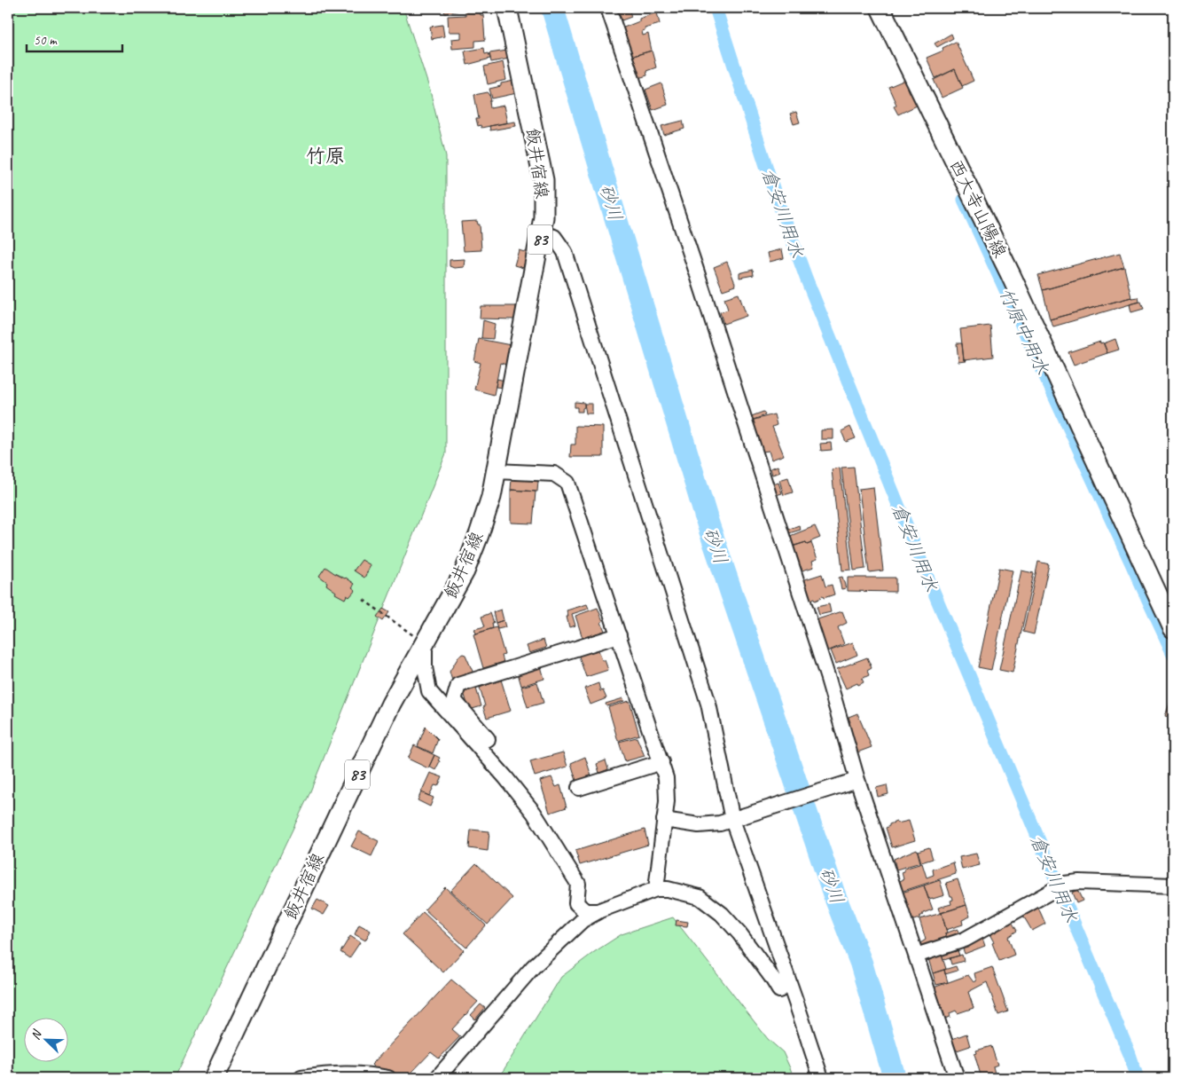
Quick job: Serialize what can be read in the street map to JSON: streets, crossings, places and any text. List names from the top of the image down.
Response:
{
  "streets": {
    "main road": ["飯井宿線", "西大寺山陽線", "83"]
  },
  "districts": ["竹原"],
  "water": ["砂川", "倉安川用水", "竹原中用水"],
  "scale_bar": "50 m",
  "north": "top left"
}
